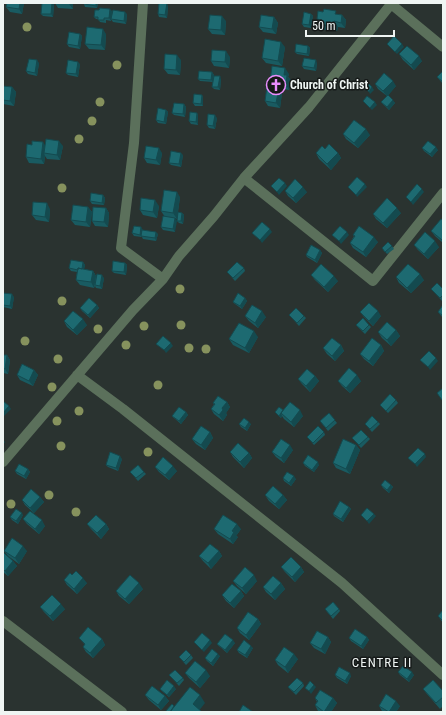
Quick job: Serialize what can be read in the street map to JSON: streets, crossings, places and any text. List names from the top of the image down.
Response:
{
  "districts": ["CENTRE II"],
  "places": {
    "church": ["Church of Christ"]
  },
  "scale_bar": "50 m"
}
